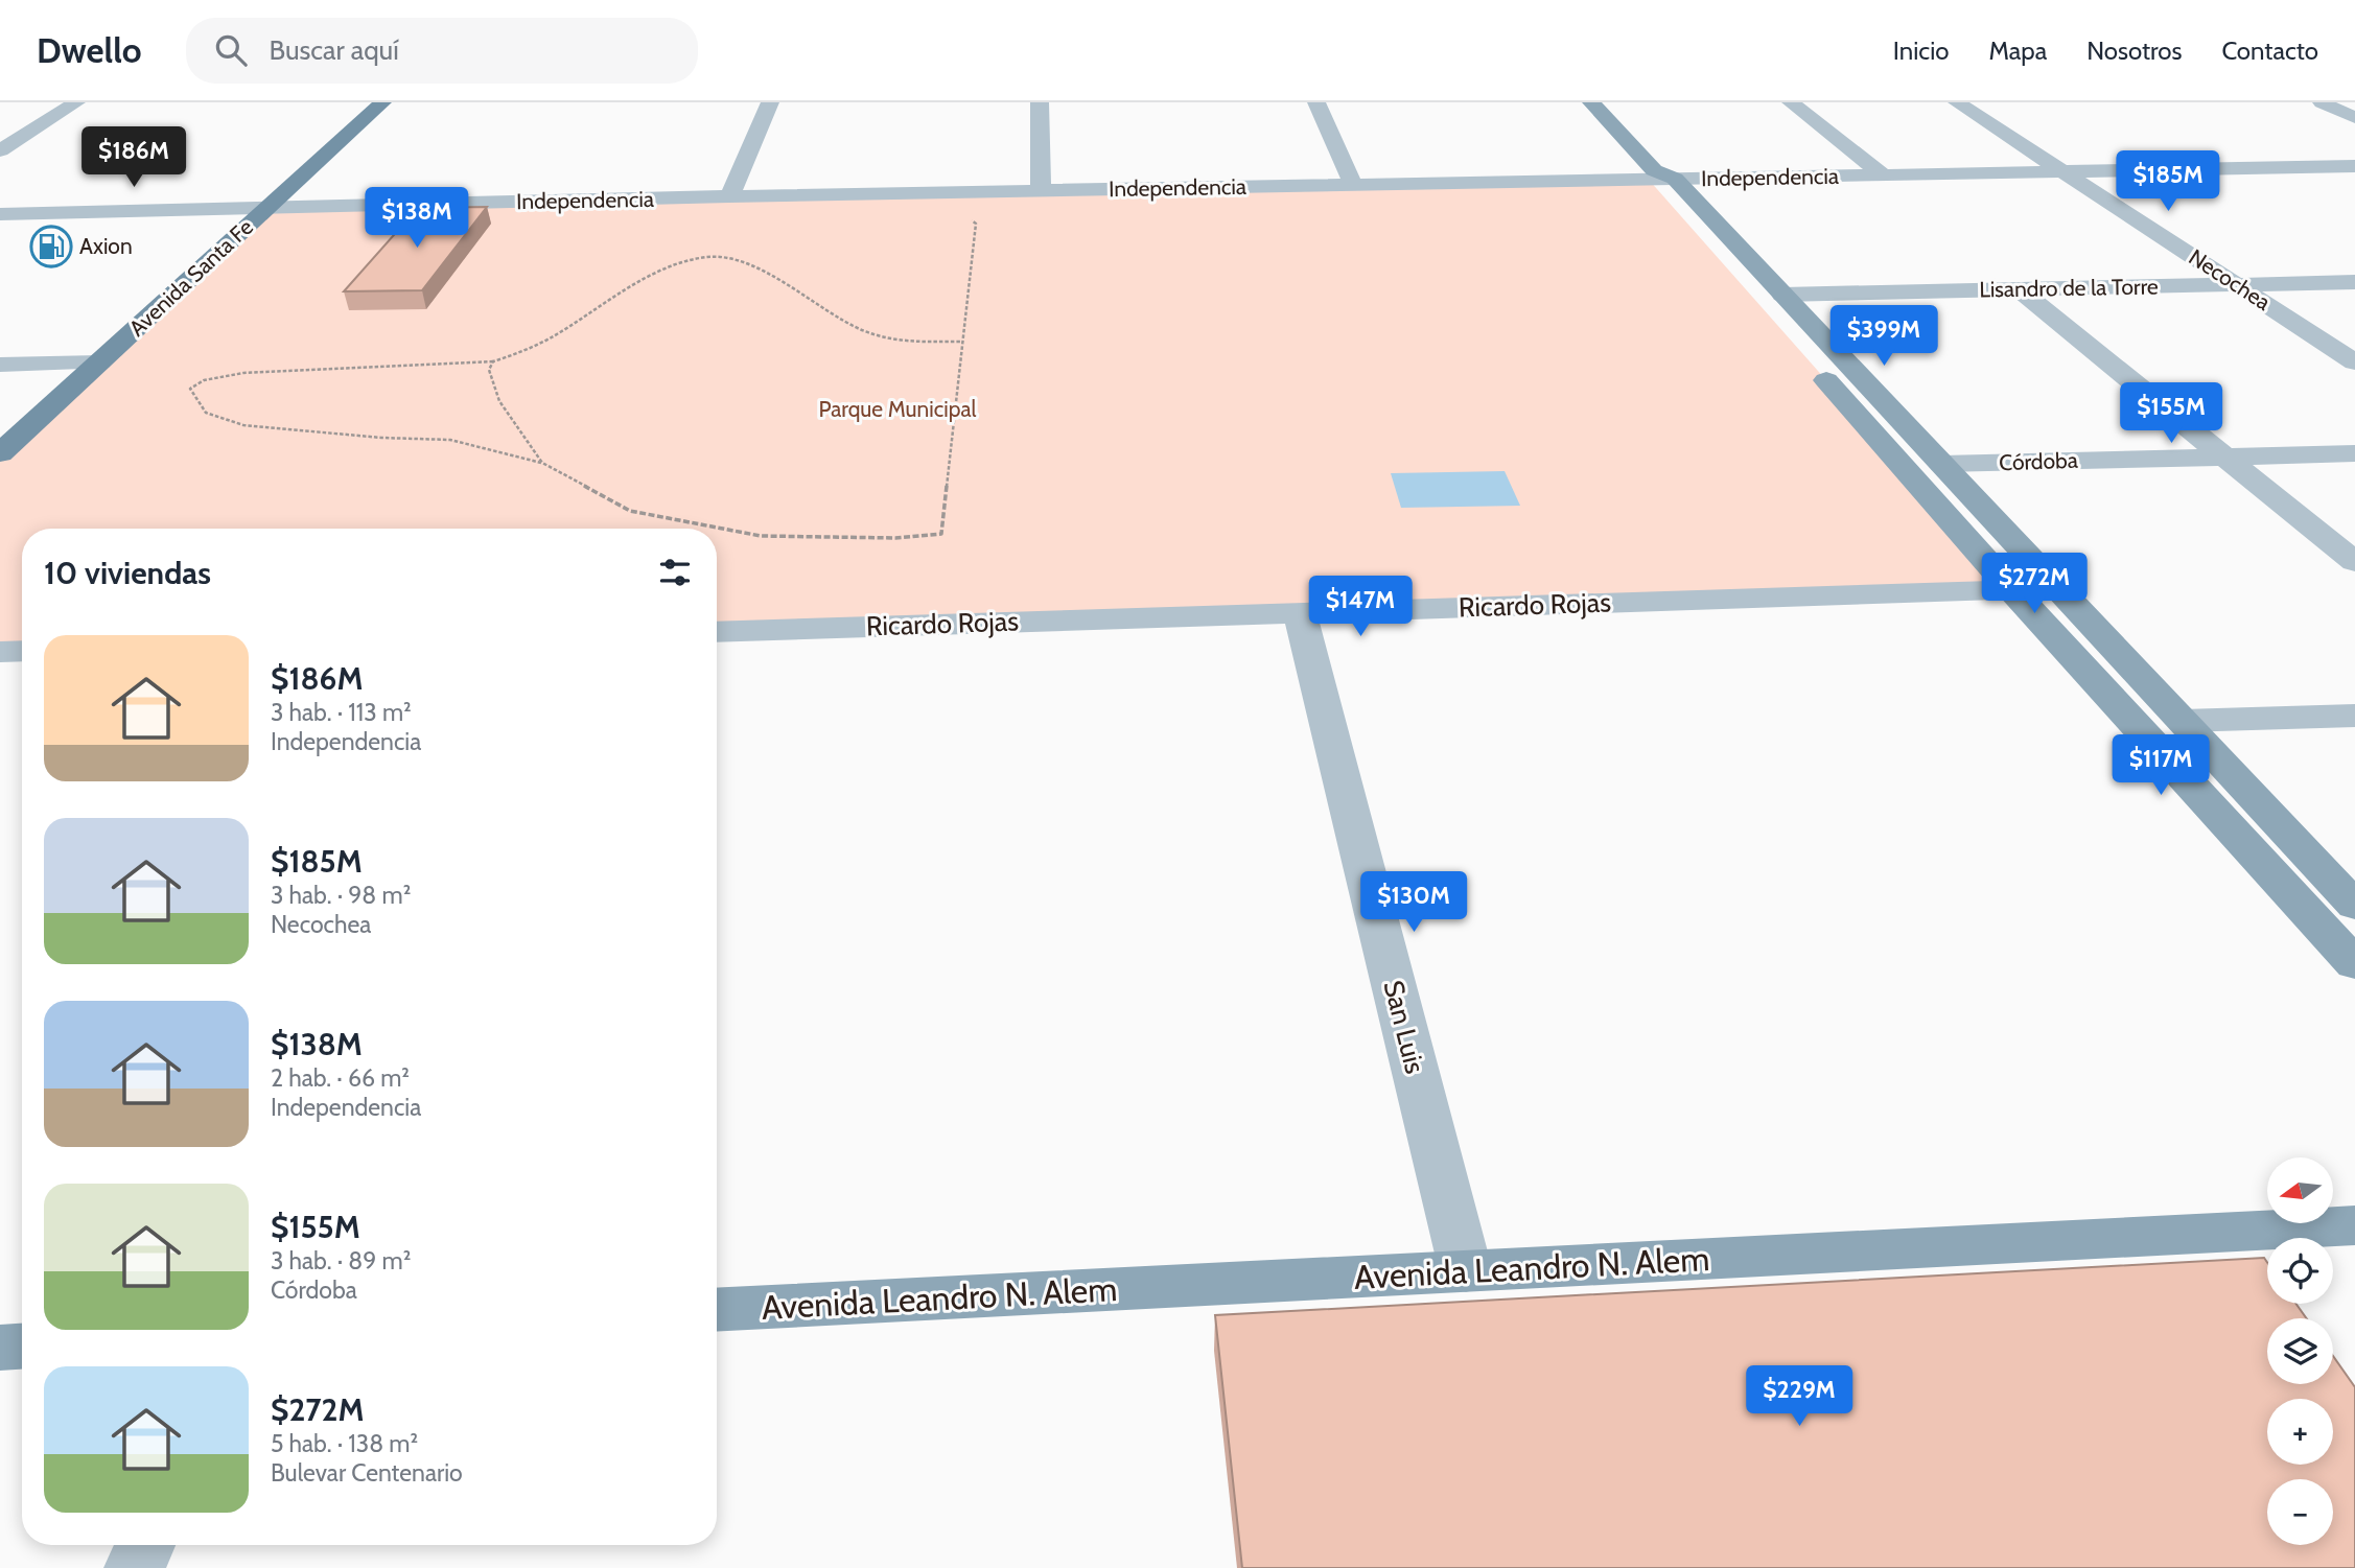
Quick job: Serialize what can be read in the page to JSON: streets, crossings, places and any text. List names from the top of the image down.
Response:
{
  "streets": {
    "main road": ["Avenida Santa Fe", "Avenida Leandro N. Alem"],
    "street": [
      "Independencia",
      "Necochea",
      "Lisandro de la Torre",
      "Córdoba",
      "Ricardo Rojas",
      "San Luis"
    ]
  },
  "crossings": [
    ["Independencia", "Avenida Santa Fe"],
    ["Independencia", "Necochea"],
    ["Necochea", "Lisandro de la Torre"],
    ["Ricardo Rojas", "San Luis"],
    ["San Luis", "Avenida Leandro N. Alem"]
  ],
  "parks": ["Parque Municipal"],
  "places": {
    "fuel station": ["Axion"]
  },
  "north": "left",
  "page": {
    "header": "Dwello",
    "search": "Buscar aquí",
    "nav": [
      "Inicio",
      "Mapa",
      "Nosotros",
      "Contacto"
    ],
    "price": [
      "$186M",
      "$185M",
      "$138M",
      "$399M",
      "$155M",
      "$272M",
      "$147M",
      "$117M",
      "$130M",
      "$229M"
    ],
    "heading": "10 viviendas",
    "list": [
      {
        "name": "$186M",
        "note": "3 hab. · 113 m² · Independencia"
      },
      {
        "name": "$185M",
        "note": "3 hab. · 98 m² · Necochea"
      },
      {
        "name": "$138M",
        "note": "2 hab. · 66 m² · Independencia"
      },
      {
        "name": "$155M",
        "note": "3 hab. · 89 m² · Córdoba"
      },
      {
        "name": "$272M",
        "note": "5 hab. · 138 m² · Bulevar Centenario"
      }
    ],
    "map_buttons": ["+", "−"]
  }
}
